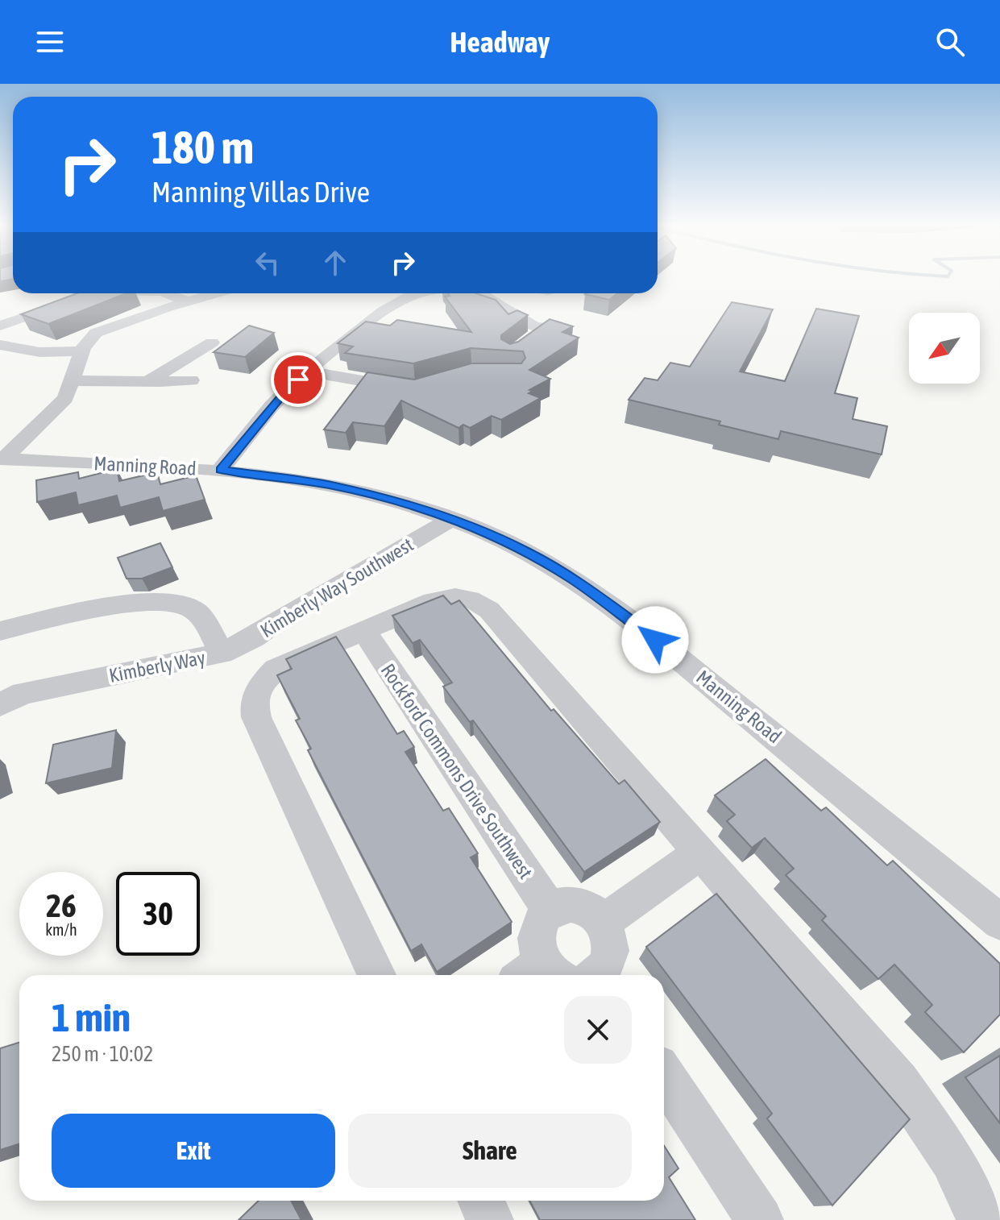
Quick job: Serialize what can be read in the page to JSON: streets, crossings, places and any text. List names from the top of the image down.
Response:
{
  "streets": {
    "street": [
      "Manning Road",
      "Kimberly Way Southwest",
      "Kimberly Way",
      "Rockford Commons Drive Southwest"
    ]
  },
  "crossings": [
    ["Manning Road", "Kimberly Way Southwest"],
    ["Kimberly Way Southwest", "Kimberly Way"]
  ],
  "north": "bottom left",
  "page": {
    "header": "Headway",
    "turn": ["180 m", "Manning Villas Drive"],
    "speed": "26 km/h",
    "limit": "30",
    "heading": ["1 min", "250 m · 10:02"],
    "buttons": ["Exit", "Share"]
  }
}
